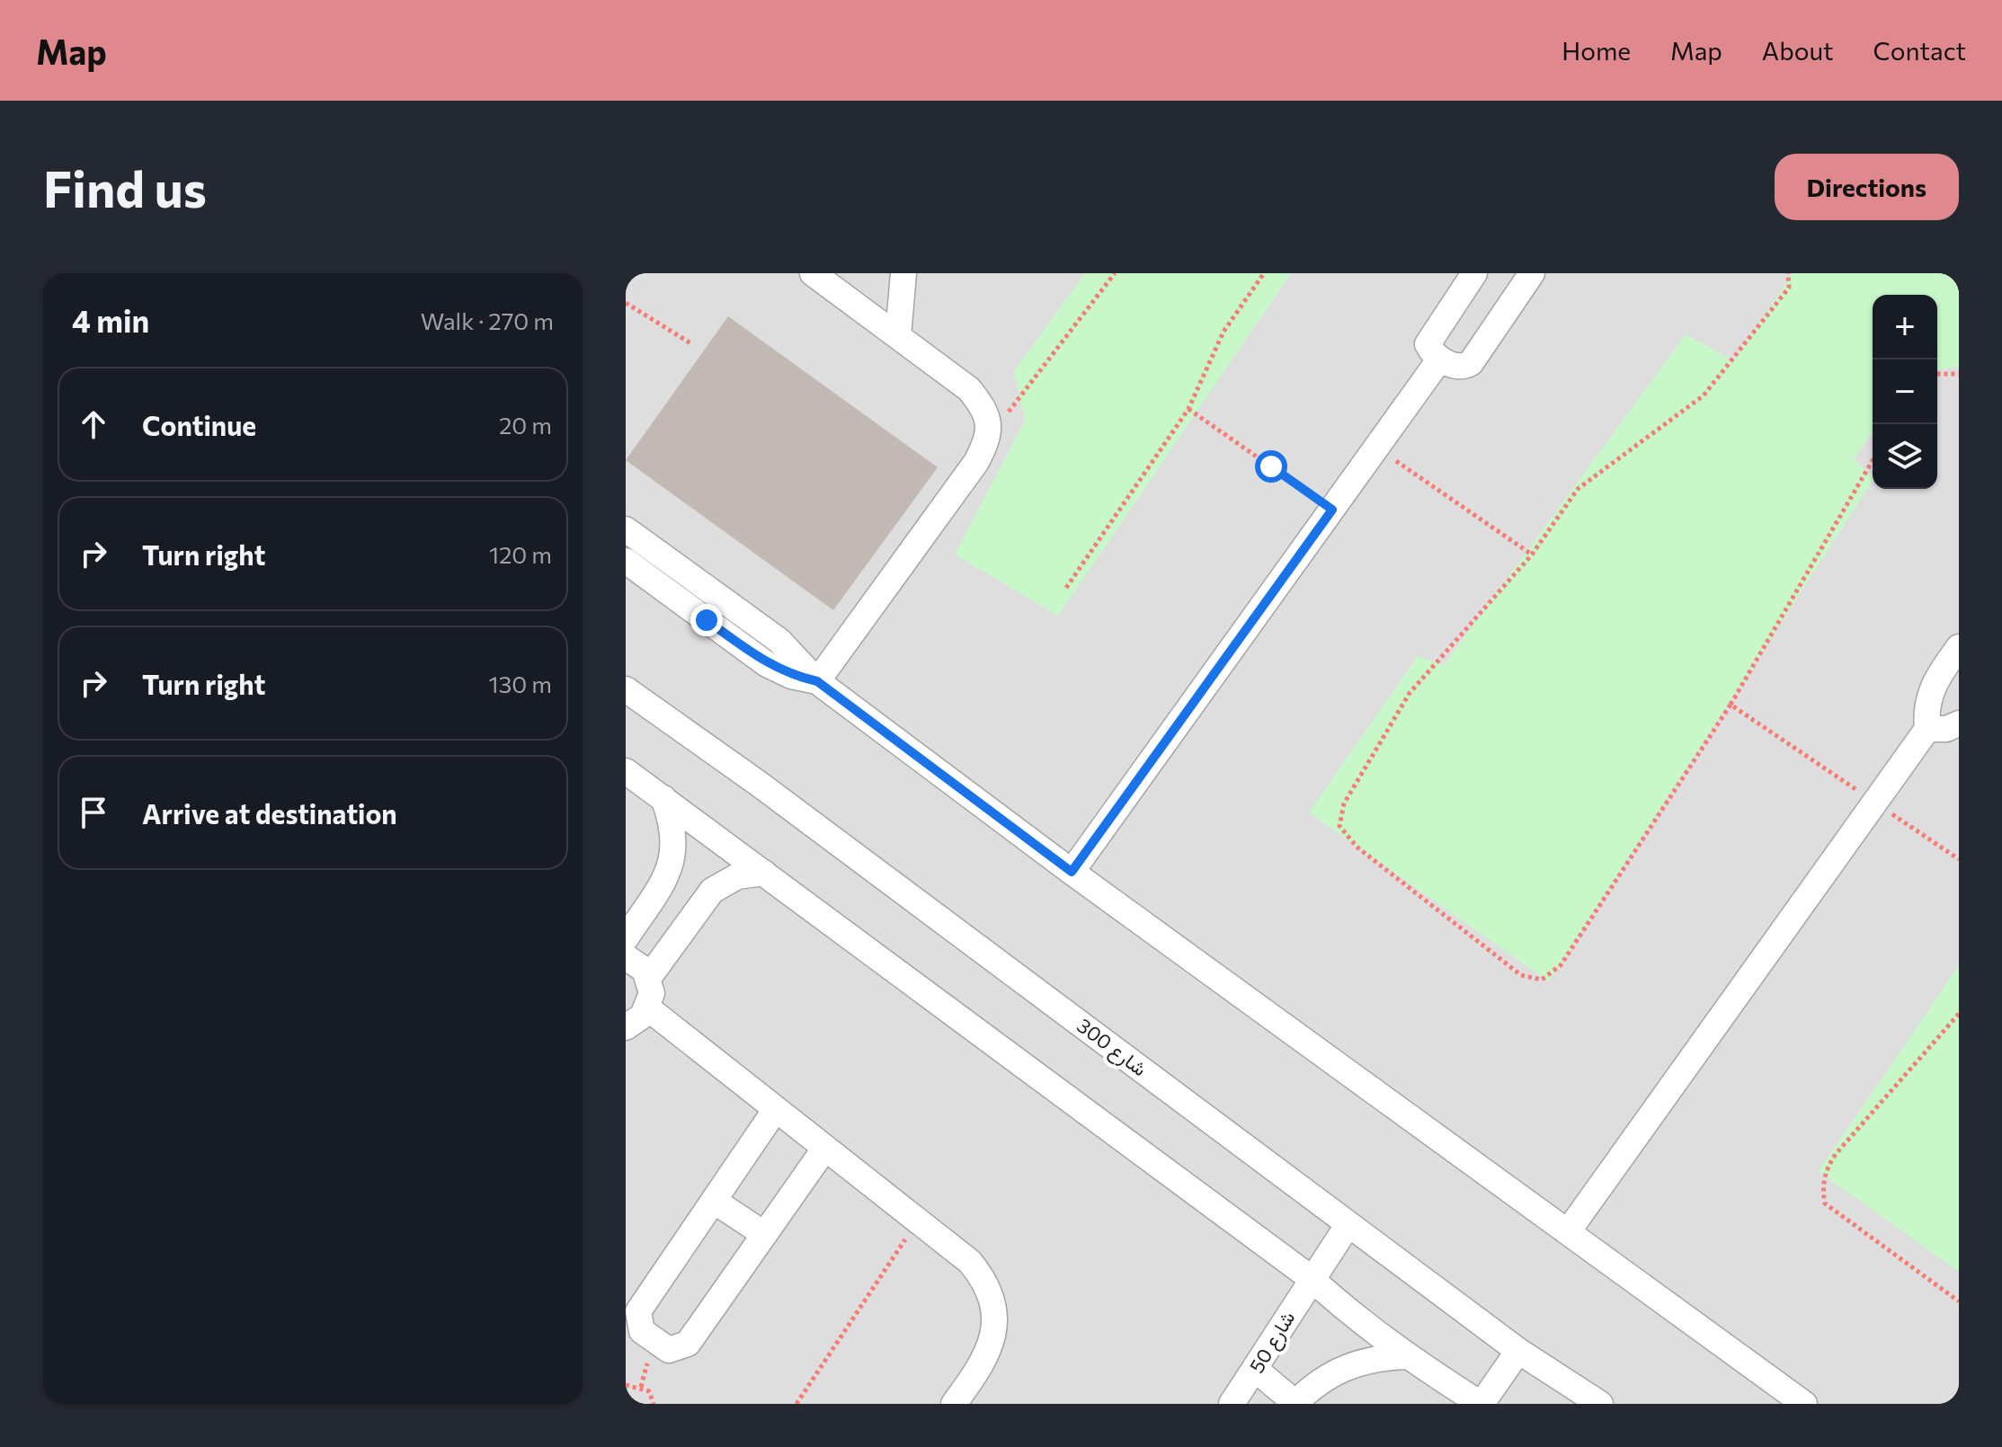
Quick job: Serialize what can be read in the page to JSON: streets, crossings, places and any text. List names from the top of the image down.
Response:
{
  "streets": {
    "street": ["شارع 300", "شارع 50"]
  },
  "crossings": [
    ["شارع 300", "شارع 50"]
  ],
  "page": {
    "header": "Map",
    "nav": [
      "Home",
      "Map",
      "About",
      "Contact"
    ],
    "buttons": "Directions",
    "title": "Find us",
    "heading": ["4 min", "Walk · 270 m"],
    "map_buttons": ["+", "−"],
    "list": [
      ["Continue", "20 m"],
      ["Turn right", "120 m"],
      ["Turn right", "130 m"],
      "Arrive at destination"
    ]
  }
}
